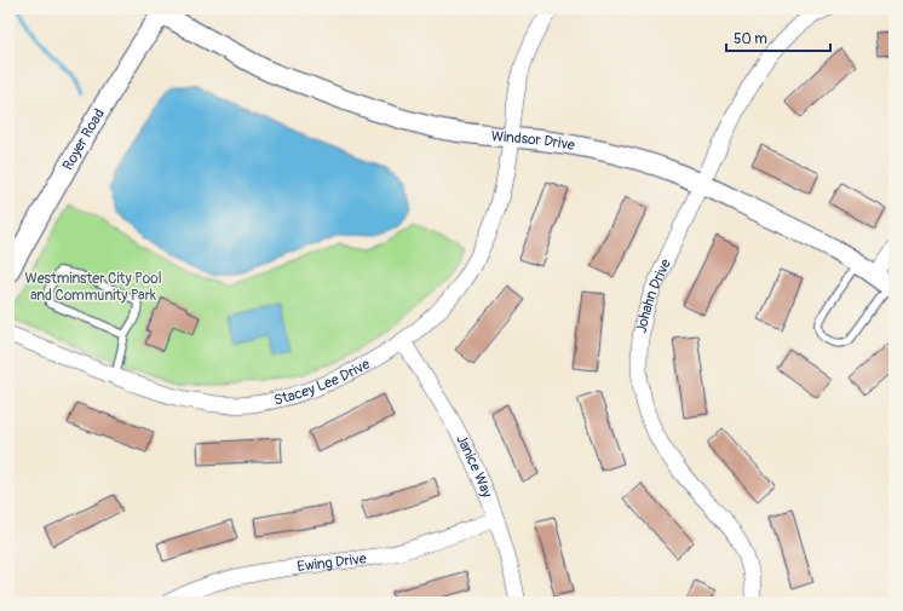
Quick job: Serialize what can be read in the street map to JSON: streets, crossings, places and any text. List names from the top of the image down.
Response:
{
  "streets": {
    "street": [
      "Royer Road",
      "Windsor Drive",
      "Johahn Drive",
      "Stacey Lee Drive",
      "Janice Way",
      "Ewing Drive"
    ]
  },
  "crossings": [
    ["Royer Road", "Windsor Drive"],
    ["Windsor Drive", "Johahn Drive"],
    ["Windsor Drive", "Stacey Lee Drive"],
    ["Stacey Lee Drive", "Janice Way"],
    ["Janice Way", "Ewing Drive"]
  ],
  "parks": ["Westminster City Pool and Community Park"],
  "scale_bar": "50 m"
}
